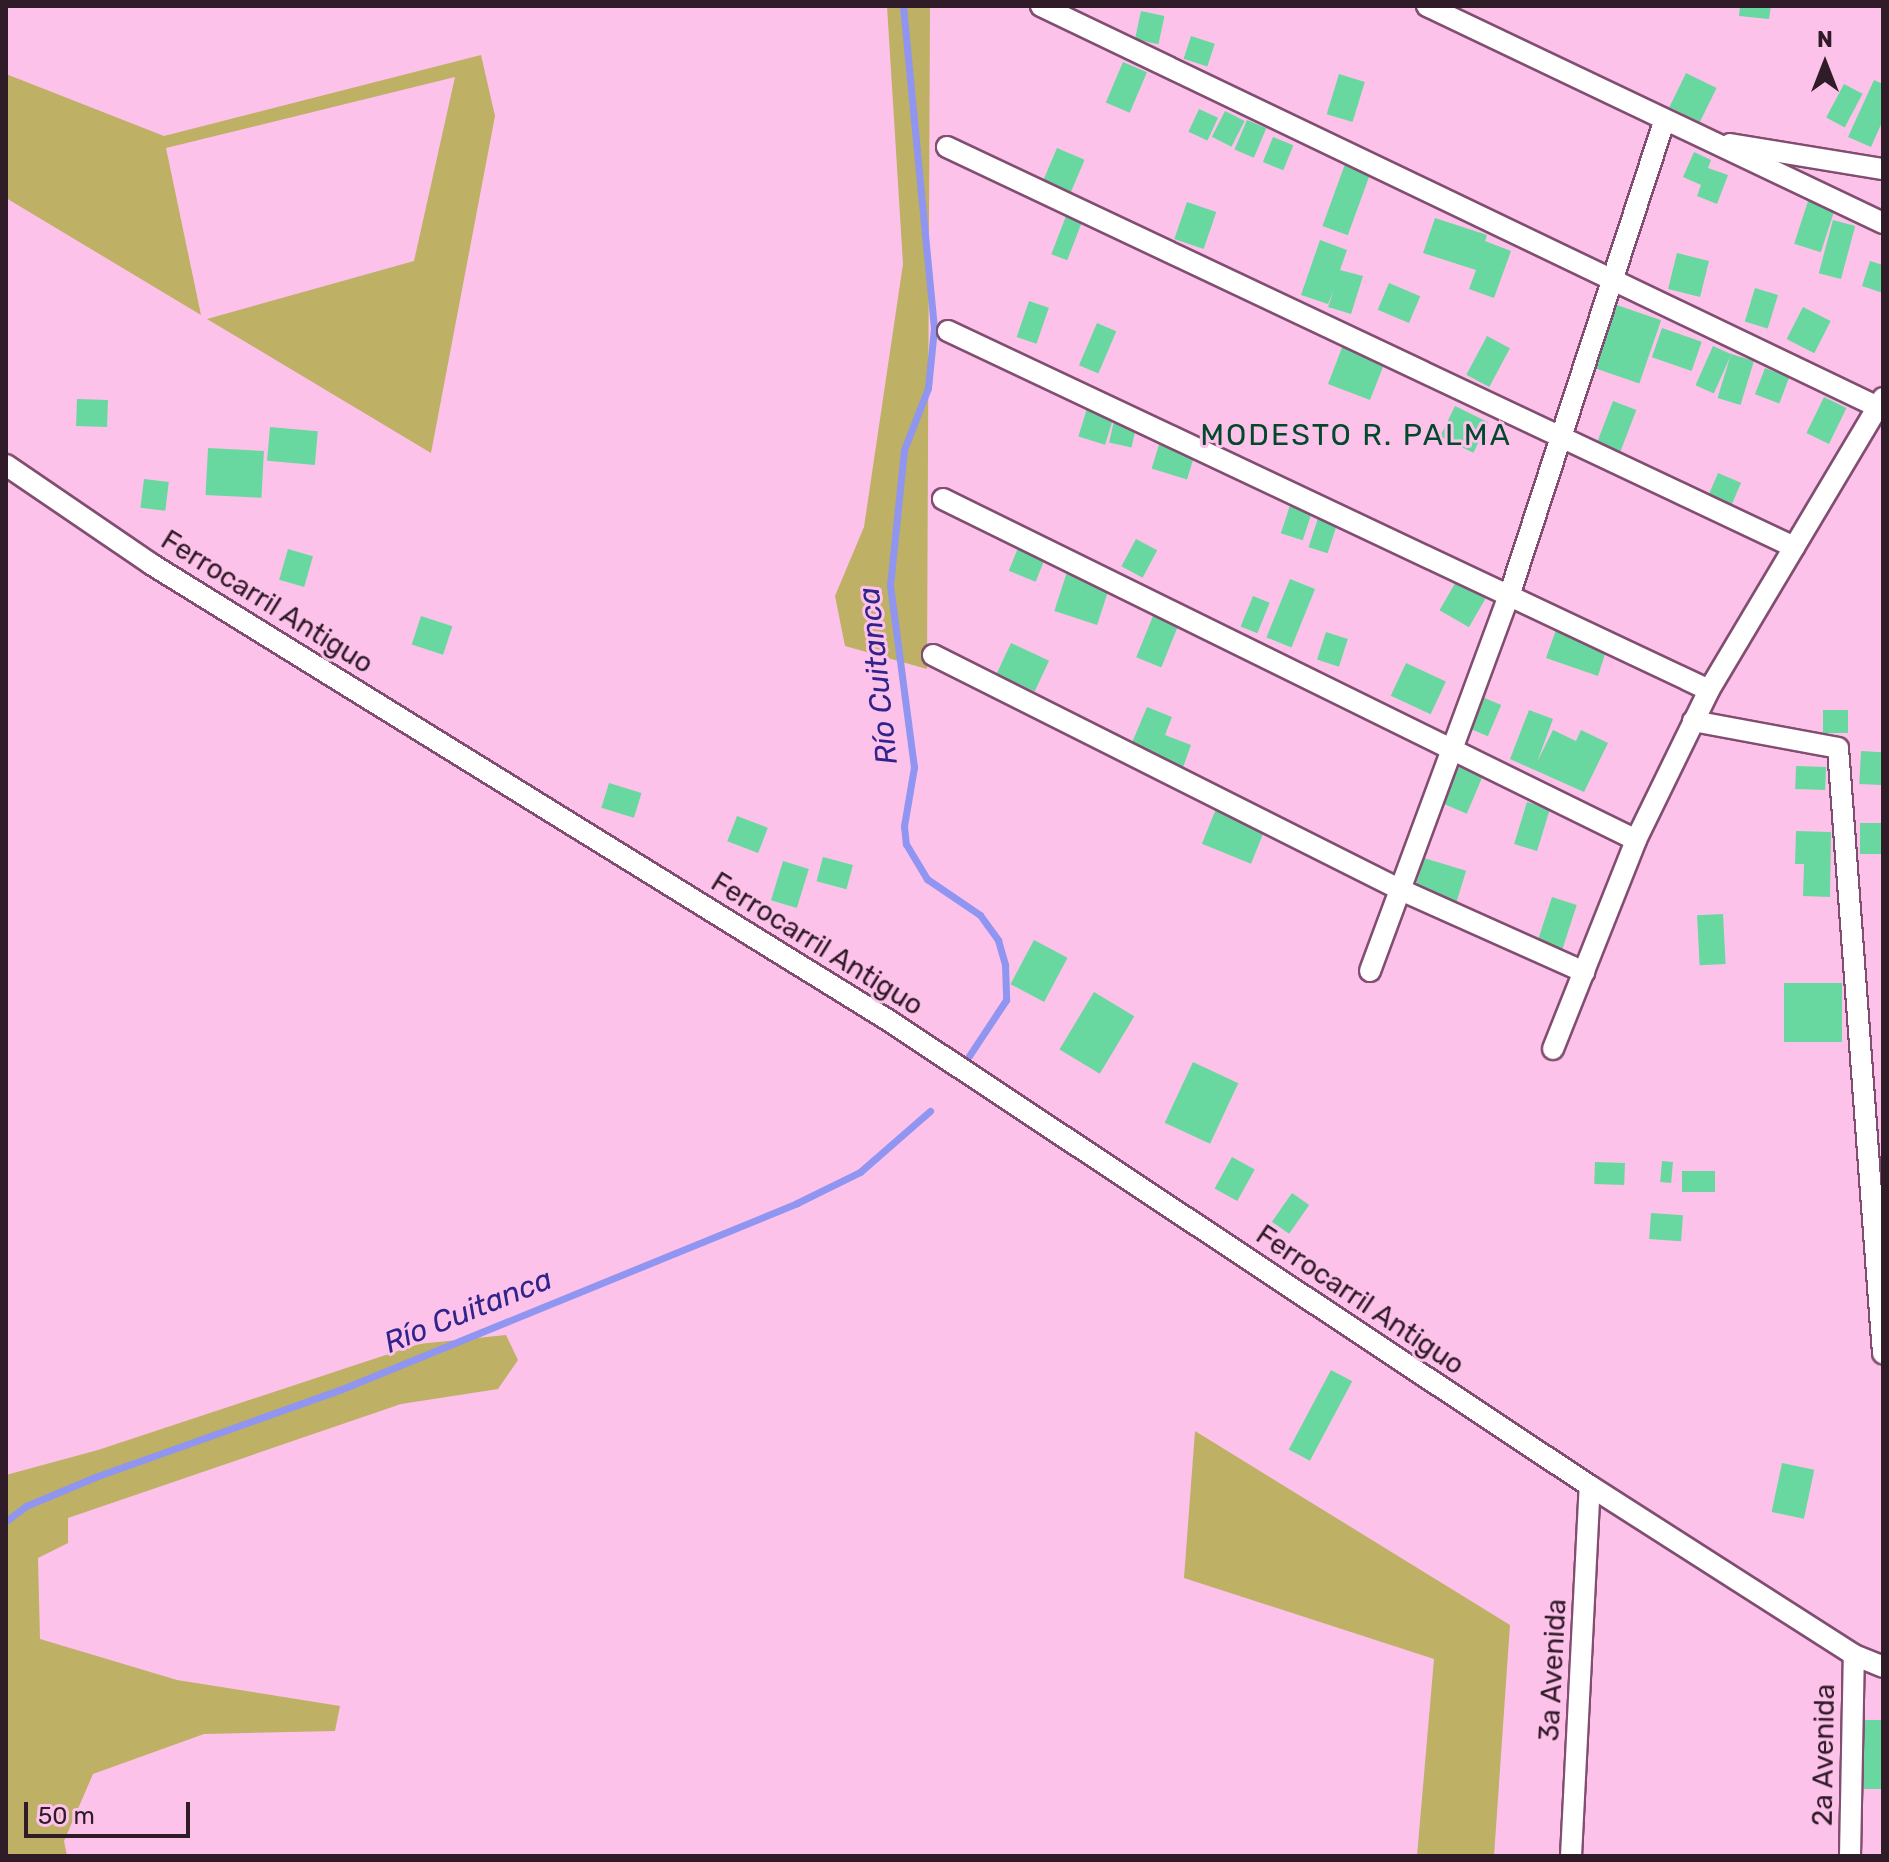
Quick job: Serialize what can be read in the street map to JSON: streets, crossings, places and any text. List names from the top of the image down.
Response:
{
  "streets": {
    "street": ["Ferrocarril Antiguo", "3a Avenida", "2a Avenida"]
  },
  "crossings": [
    ["Ferrocarril Antiguo", "3a Avenida"],
    ["Ferrocarril Antiguo", "2a Avenida"]
  ],
  "districts": ["MODESTO R. PALMA"],
  "water": ["Río Cuitanca"],
  "scale_bar": "50 m",
  "north": "top"
}
